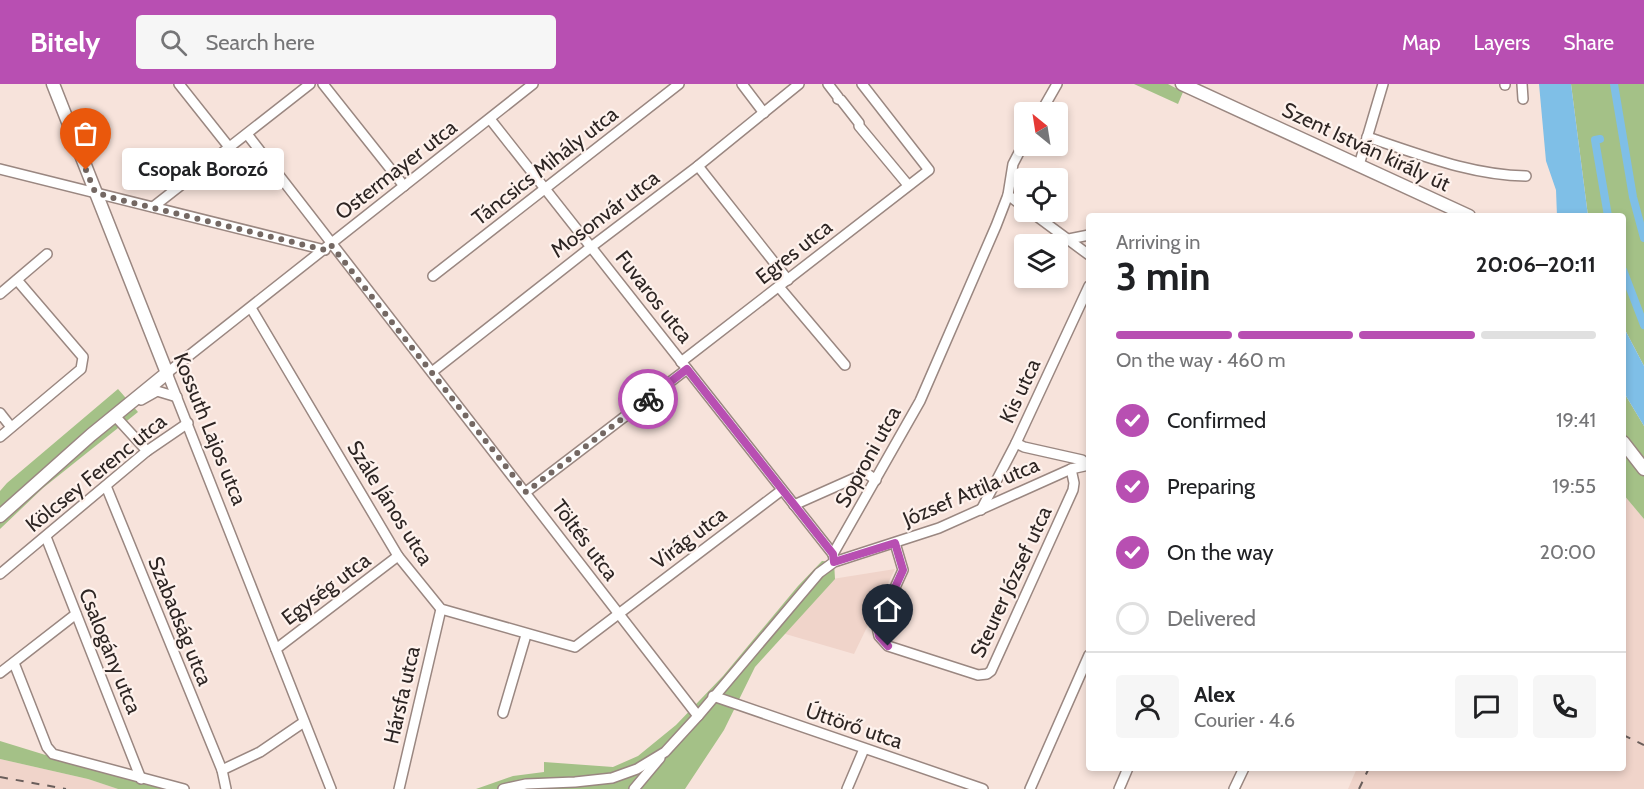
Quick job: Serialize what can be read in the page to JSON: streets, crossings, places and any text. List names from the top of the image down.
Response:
{
  "streets": {
    "main road": ["Szent István király út", "Kossuth Lajos utca"],
    "street": [
      "Táncsics Mihály utca",
      "Ostermayer utca",
      "Mosonvár utca",
      "Egres utca",
      "Fuvaros utca",
      "Kis utca",
      "Soproni utca",
      "Kölcsey Ferenc utca",
      "József Attila utca",
      "Szále János utca",
      "Virág utca",
      "Töltés utca",
      "Steurer József utca",
      "Egység utca",
      "Szabadság utca",
      "Csalogány utca",
      "Hársfa utca",
      "Úttörő utca"
    ]
  },
  "crossings": [
    ["Táncsics Mihály utca", "Fuvaros utca"],
    ["Ostermayer utca", "Fuvaros utca"],
    ["Ostermayer utca", "Kossuth Lajos utca"],
    ["Ostermayer utca", "Szále János utca"],
    ["Ostermayer utca", "Töltés utca"],
    ["Mosonvár utca", "Fuvaros utca"],
    ["Mosonvár utca", "Töltés utca"],
    ["Egres utca", "Fuvaros utca"],
    ["Egres utca", "Töltés utca"],
    ["Fuvaros utca", "Soproni utca"],
    ["Fuvaros utca", "József Attila utca"],
    ["Fuvaros utca", "Virág utca"],
    ["Kis utca", "József Attila utca"],
    ["Kossuth Lajos utca", "Kölcsey Ferenc utca"],
    ["Kossuth Lajos utca", "Egység utca"],
    ["Soproni utca", "József Attila utca"],
    ["Soproni utca", "Töltés utca"],
    ["Soproni utca", "Úttörő utca"],
    ["Kölcsey Ferenc utca", "Szabadság utca"],
    ["Kölcsey Ferenc utca", "Csalogány utca"],
    ["József Attila utca", "Steurer József utca"],
    ["Szále János utca", "Egység utca"],
    ["Szále János utca", "Hársfa utca"],
    ["Virág utca", "Töltés utca"]
  ],
  "places": ["Csopak Borozó"],
  "north": "top left",
  "page": {
    "header": "Bitely",
    "search": "Search here",
    "nav": ["Map", "Layers", "Share"],
    "bubble": "Csopak Borozó",
    "heading": ["3 min", "Arriving in", "20:06–20:11"],
    "panel": ["Alex", "Courier · 4.6"],
    "bar": "On the way · 460 m",
    "list": [
      ["Confirmed", "19:41"],
      ["Preparing", "19:55"],
      ["On the way", "20:00"],
      "Delivered"
    ]
  }
}
